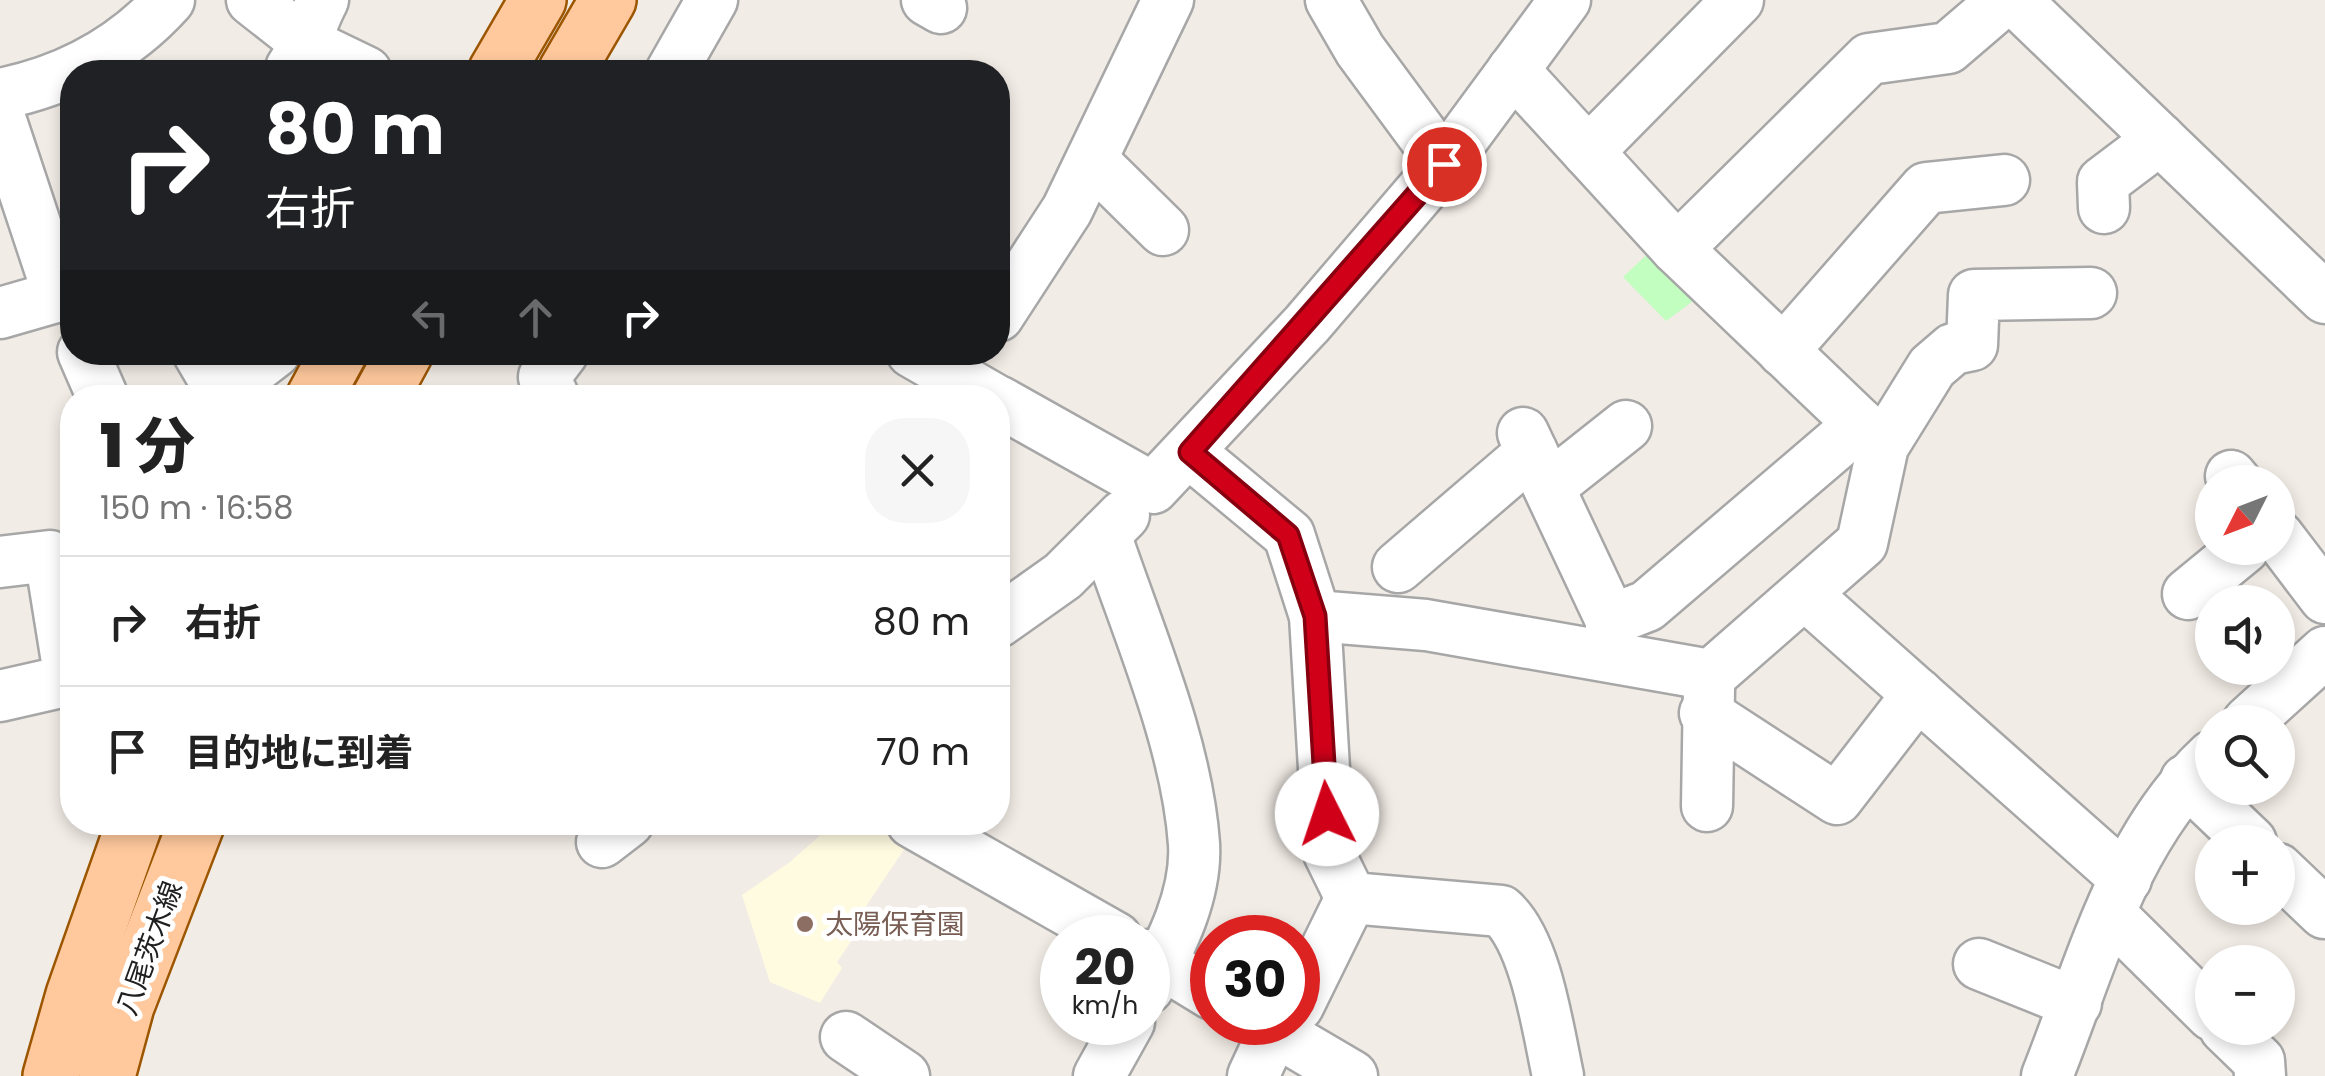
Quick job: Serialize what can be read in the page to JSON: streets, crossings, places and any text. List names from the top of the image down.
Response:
{
  "streets": {
    "main road": ["八尾茨木線"]
  },
  "places": ["太陽保育園"],
  "north": "bottom left",
  "page": {
    "turn": ["80 m", "右折"],
    "heading": ["1 分", "150 m · 16:58"],
    "map_buttons": ["+", "−"],
    "list": [
      {
        "name": "右折",
        "value": "80 m"
      },
      {
        "name": "目的地に到着",
        "value": "70 m"
      }
    ],
    "speed": "20 km/h",
    "limit": "30"
  }
}
